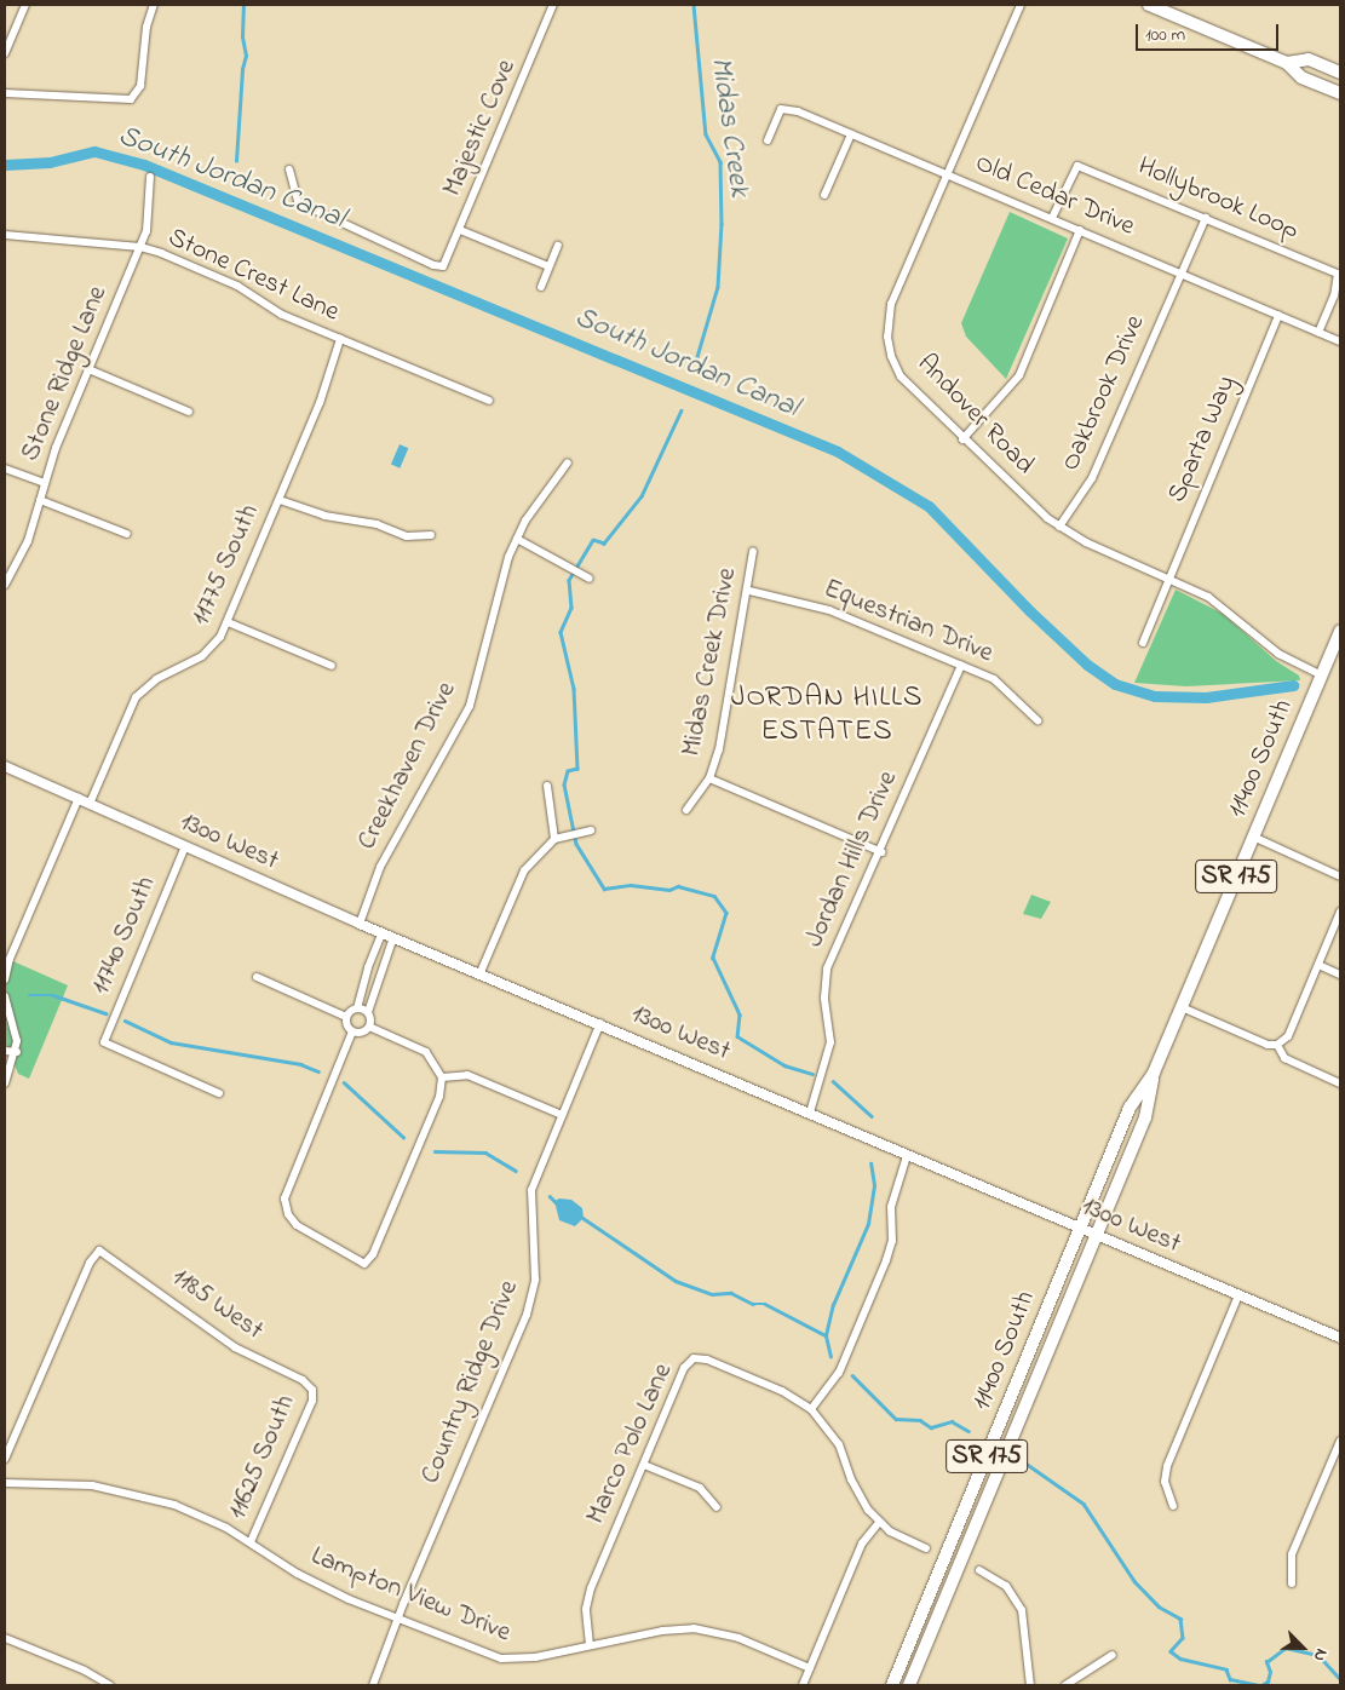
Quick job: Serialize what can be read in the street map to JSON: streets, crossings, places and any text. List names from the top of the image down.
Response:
{
  "streets": {
    "main road": ["11400 South", "SR 175"],
    "street": [
      "Majestic Cove",
      "Old Cedar Drive",
      "Hollybrook Loop",
      "Stone Crest Lane",
      "Stone Ridge Lane",
      "Oakbrook Drive",
      "Andover Road",
      "Sparta Way",
      "11775 South",
      "Equestrian Drive",
      "Midas Creek Drive",
      "Creekhaven Drive",
      "1300 West",
      "Jordan Hills Drive",
      "11740 South",
      "1185 West",
      "Country Ridge Drive",
      "Marco Polo Lane",
      "11625 South",
      "Lampton View Drive"
    ]
  },
  "crossings": [
    ["Old Cedar Drive", "Hollybrook Loop"],
    ["Old Cedar Drive", "Oakbrook Drive"],
    ["Old Cedar Drive", "Andover Road"],
    ["Old Cedar Drive", "Sparta Way"],
    ["Hollybrook Loop", "Oakbrook Drive"],
    ["Stone Crest Lane", "Stone Ridge Lane"],
    ["Stone Crest Lane", "11775 South"],
    ["Oakbrook Drive", "Andover Road"],
    ["Andover Road", "Sparta Way"],
    ["Andover Road", "11400 South"],
    ["11775 South", "1300 West"],
    ["Equestrian Drive", "Midas Creek Drive"],
    ["Equestrian Drive", "Jordan Hills Drive"],
    ["11400 South", "1300 West"],
    ["Creekhaven Drive", "1300 West"],
    ["1300 West", "Jordan Hills Drive"],
    ["1300 West", "11740 South"],
    ["1300 West", "Country Ridge Drive"],
    ["1185 West", "11625 South"],
    ["Country Ridge Drive", "Lampton View Drive"],
    ["Marco Polo Lane", "Lampton View Drive"],
    ["11625 South", "Lampton View Drive"]
  ],
  "districts": ["JORDAN HILLS ESTATES"],
  "water": ["Midas Creek", "South Jordan Canal"],
  "scale_bar": "100 m",
  "north": "bottom right"
}
